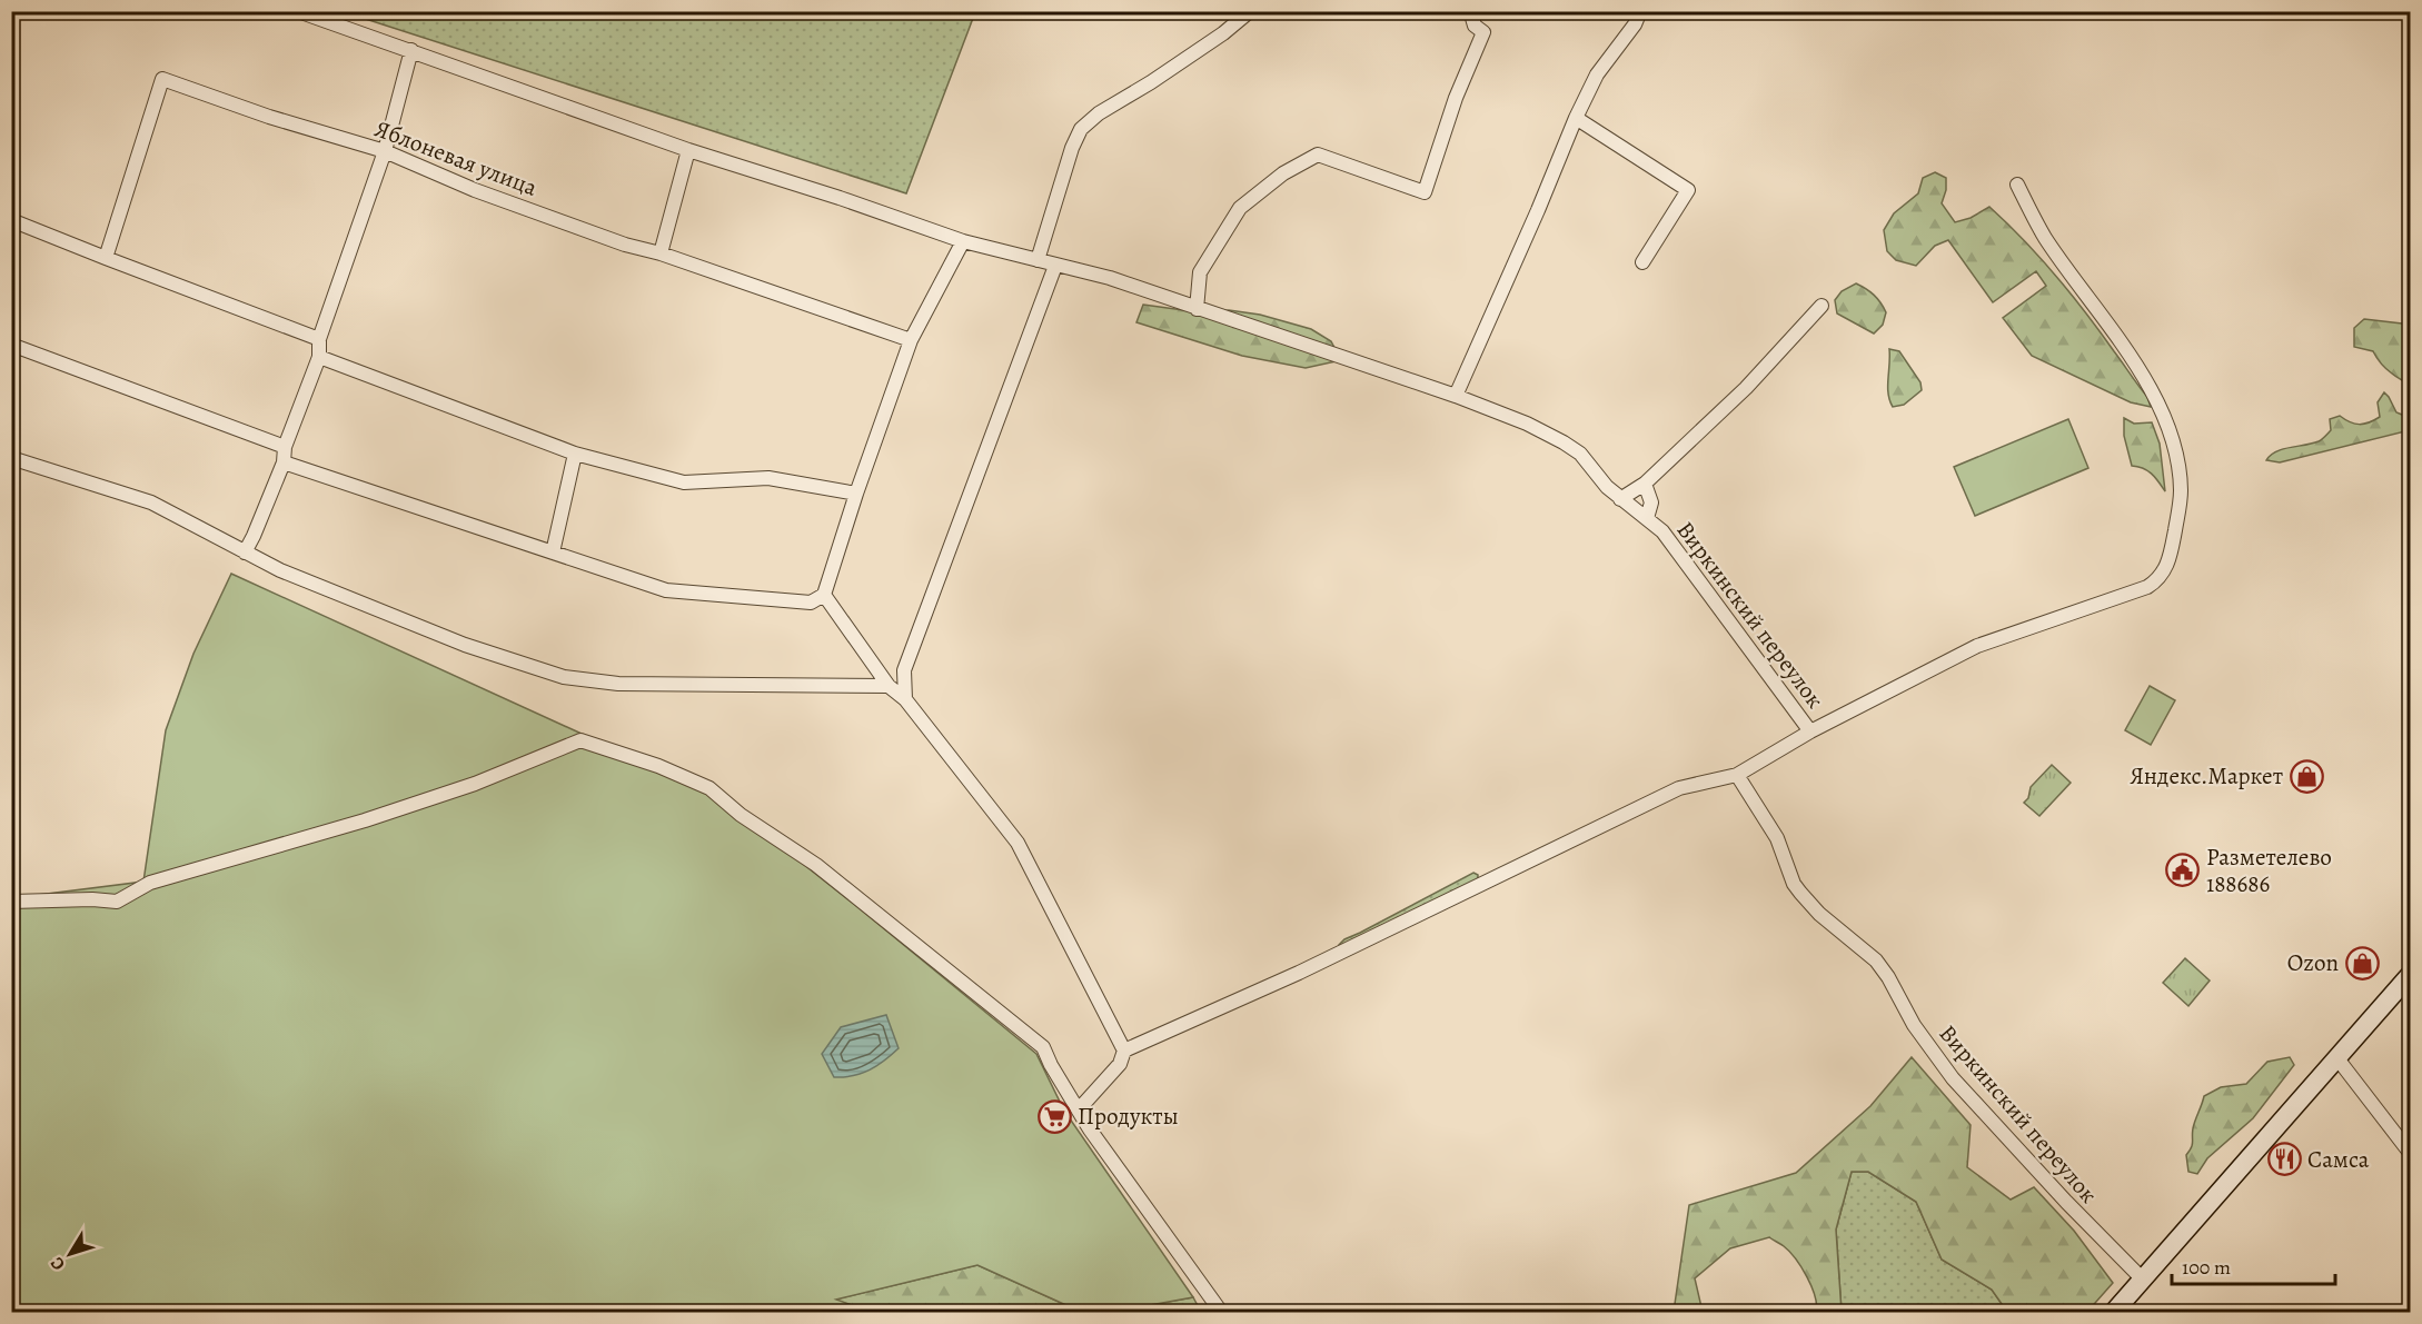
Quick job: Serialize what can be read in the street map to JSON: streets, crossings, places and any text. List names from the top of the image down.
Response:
{
  "streets": {
    "street": ["Яблоневая улица", "Виркинский переулок"]
  },
  "places": {
    "shop": ["Яндекс.Маркет", "Ozon"],
    "public building": ["Разметелево 188686"],
    "supermarket": ["Продукты"],
    "restaurant": ["Самса"]
  },
  "scale_bar": "100 m",
  "north": "bottom left"
}
